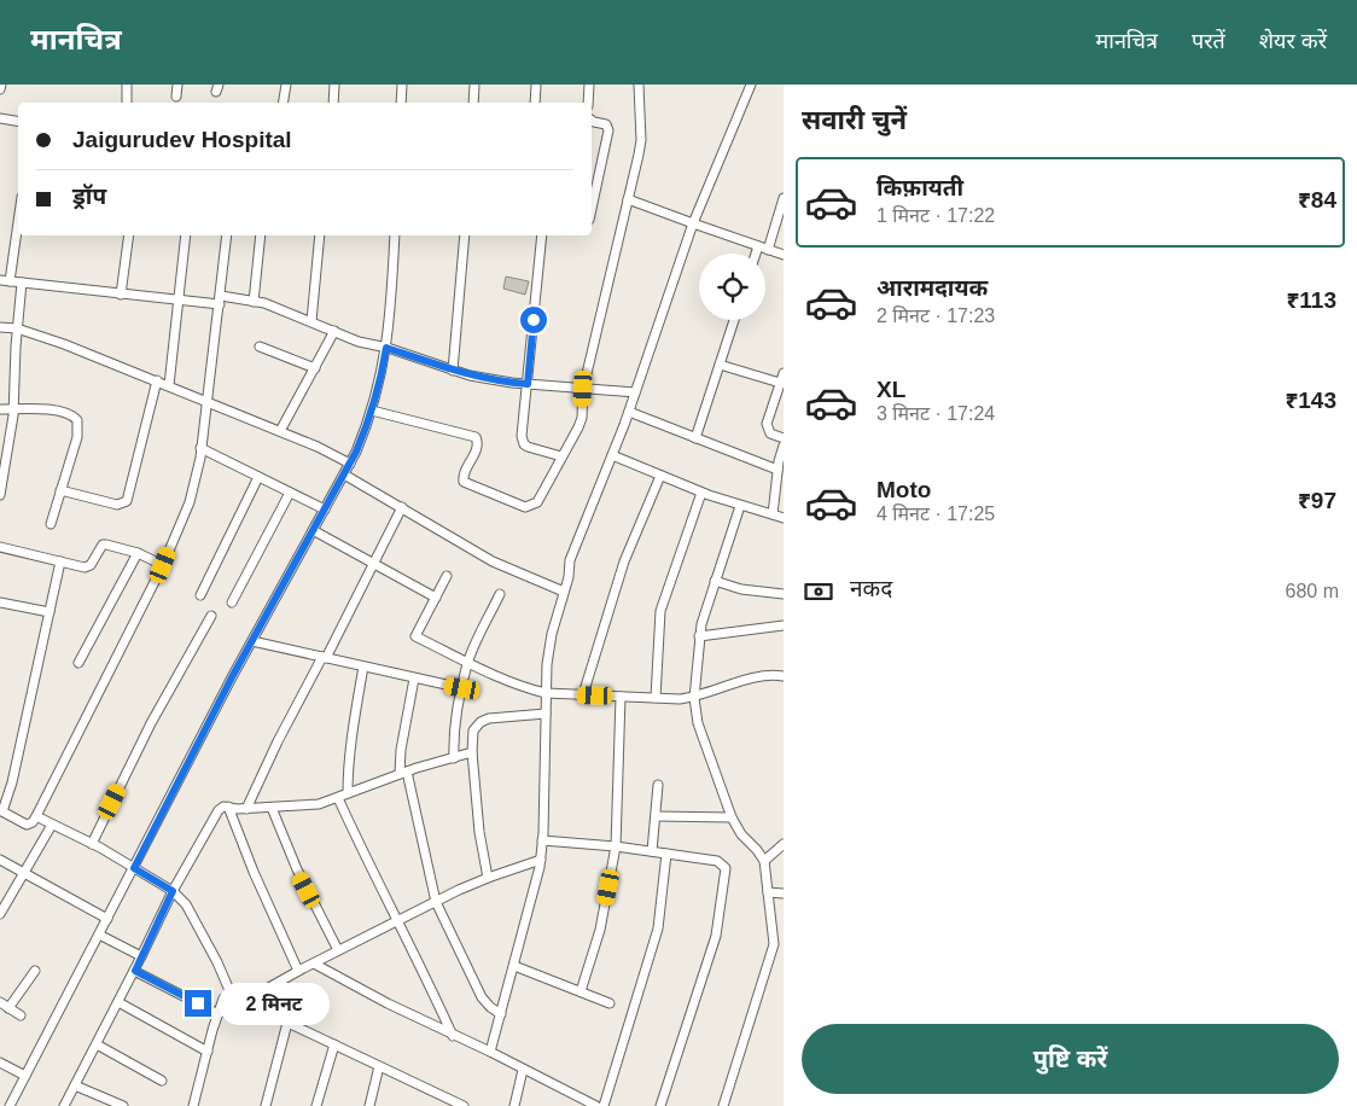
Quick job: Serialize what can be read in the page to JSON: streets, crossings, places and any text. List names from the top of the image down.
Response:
{
  "page": {
    "header": "मानचित्र",
    "nav": ["मानचित्र", "परतें", "शेयर करें"],
    "heading": "सवारी चुनें",
    "banner": ["Jaigurudev Hospital", "ड्रॉप"],
    "list": [
      {
        "name": "किफ़ायती",
        "note": "1 मिनट · 17:22",
        "value": "₹84"
      },
      {
        "name": "आरामदायक",
        "note": "2 मिनट · 17:23",
        "value": "₹113"
      },
      {
        "name": "XL",
        "note": "3 मिनट · 17:24",
        "value": "₹143"
      },
      {
        "name": "Moto",
        "note": "4 मिनट · 17:25",
        "value": "₹97"
      }
    ],
    "pay": ["नकद", "680 m"],
    "bubble": "2 मिनट",
    "buttons": "पुष्टि करें"
  }
}
